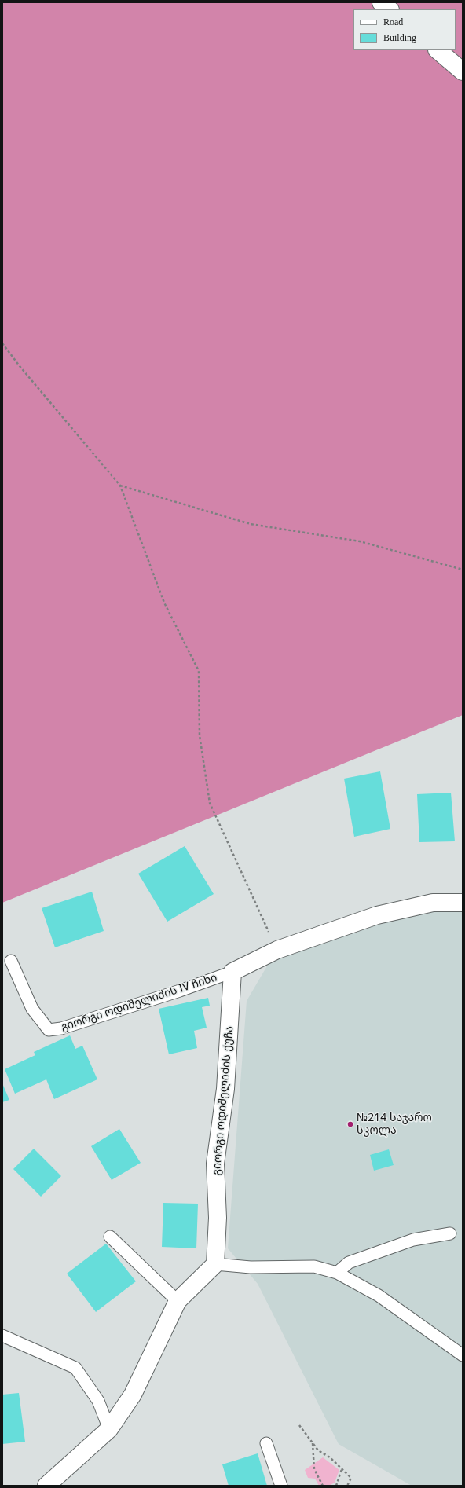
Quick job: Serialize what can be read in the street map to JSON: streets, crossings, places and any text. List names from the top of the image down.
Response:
{
  "streets": {
    "street": ["გიორგი ოდიშელიძის ქუჩა"],
    "lane": ["გიორგი ოდიშელიძის IV ჩიხი"]
  },
  "crossings": [
    ["გიორგი ოდიშელიძის IV ჩიხი", "გიორგი ოდიშელიძის ქუჩა"]
  ],
  "places": ["№214 საჯარო სკოლა"],
  "legend": ["Road", "Building"]
}
